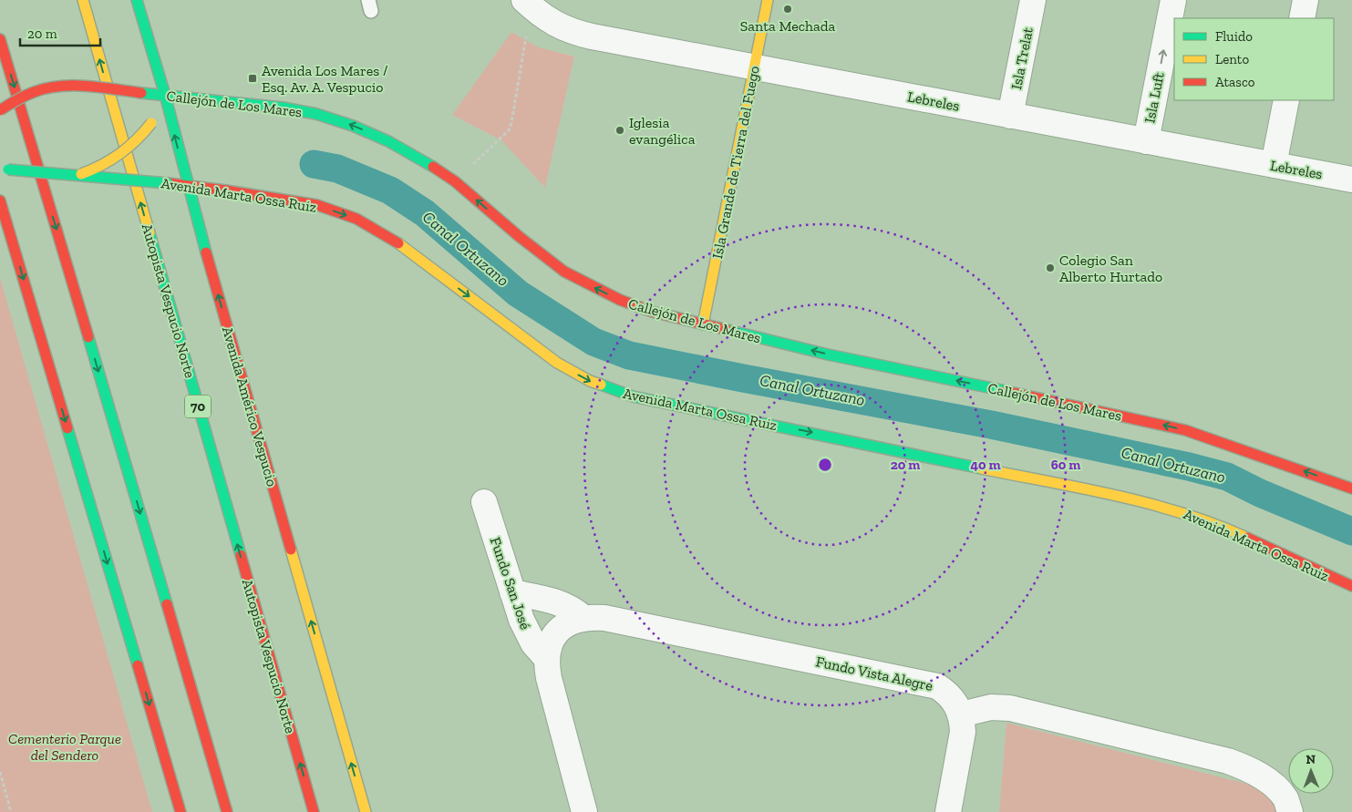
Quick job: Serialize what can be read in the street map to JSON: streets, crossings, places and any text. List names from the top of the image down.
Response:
{
  "streets": {
    "main road": [
      "Callejón de Los Mares",
      "Isla Grande de Tierra del Fuego",
      "Avenida Marta Ossa Ruiz",
      "Autopista Vespucio Norte",
      "70",
      "Avenida Américo Vespucio"
    ],
    "street": [
      "Isla Trelat",
      "Isla Luft",
      "Lebreles",
      "Fundo San José",
      "Fundo Vista Alegre"
    ]
  },
  "crossings": [
    ["Isla Trelat", "Lebreles"],
    ["Isla Luft", "Lebreles"],
    ["Lebreles", "Isla Grande de Tierra del Fuego"],
    ["Callejón de Los Mares", "Isla Grande de Tierra del Fuego"],
    ["Callejón de Los Mares", "Avenida Américo Vespucio"],
    ["Avenida Marta Ossa Ruiz", "Avenida Américo Vespucio"],
    ["Fundo San José", "Fundo Vista Alegre"]
  ],
  "one_way": ["Callejón de Los Mares", "Avenida Marta Ossa Ruiz", "Avenida Américo Vespucio"],
  "water": ["Canal Ortuzano"],
  "parks": ["Cementerio Parque del Sendero"],
  "places": {
    "other": ["Santa Mechada", "Iglesia evangélica", "Colegio San Alberto Hurtado"],
    "transit": ["Avenida Los Mares / Esq. Av. A. Vespucio"]
  },
  "legend": ["Fluido", "Lento", "Atasco"],
  "scale_bar": "20 m",
  "north": "top",
  "rings": ["20 m", "40 m", "60 m"]
}
